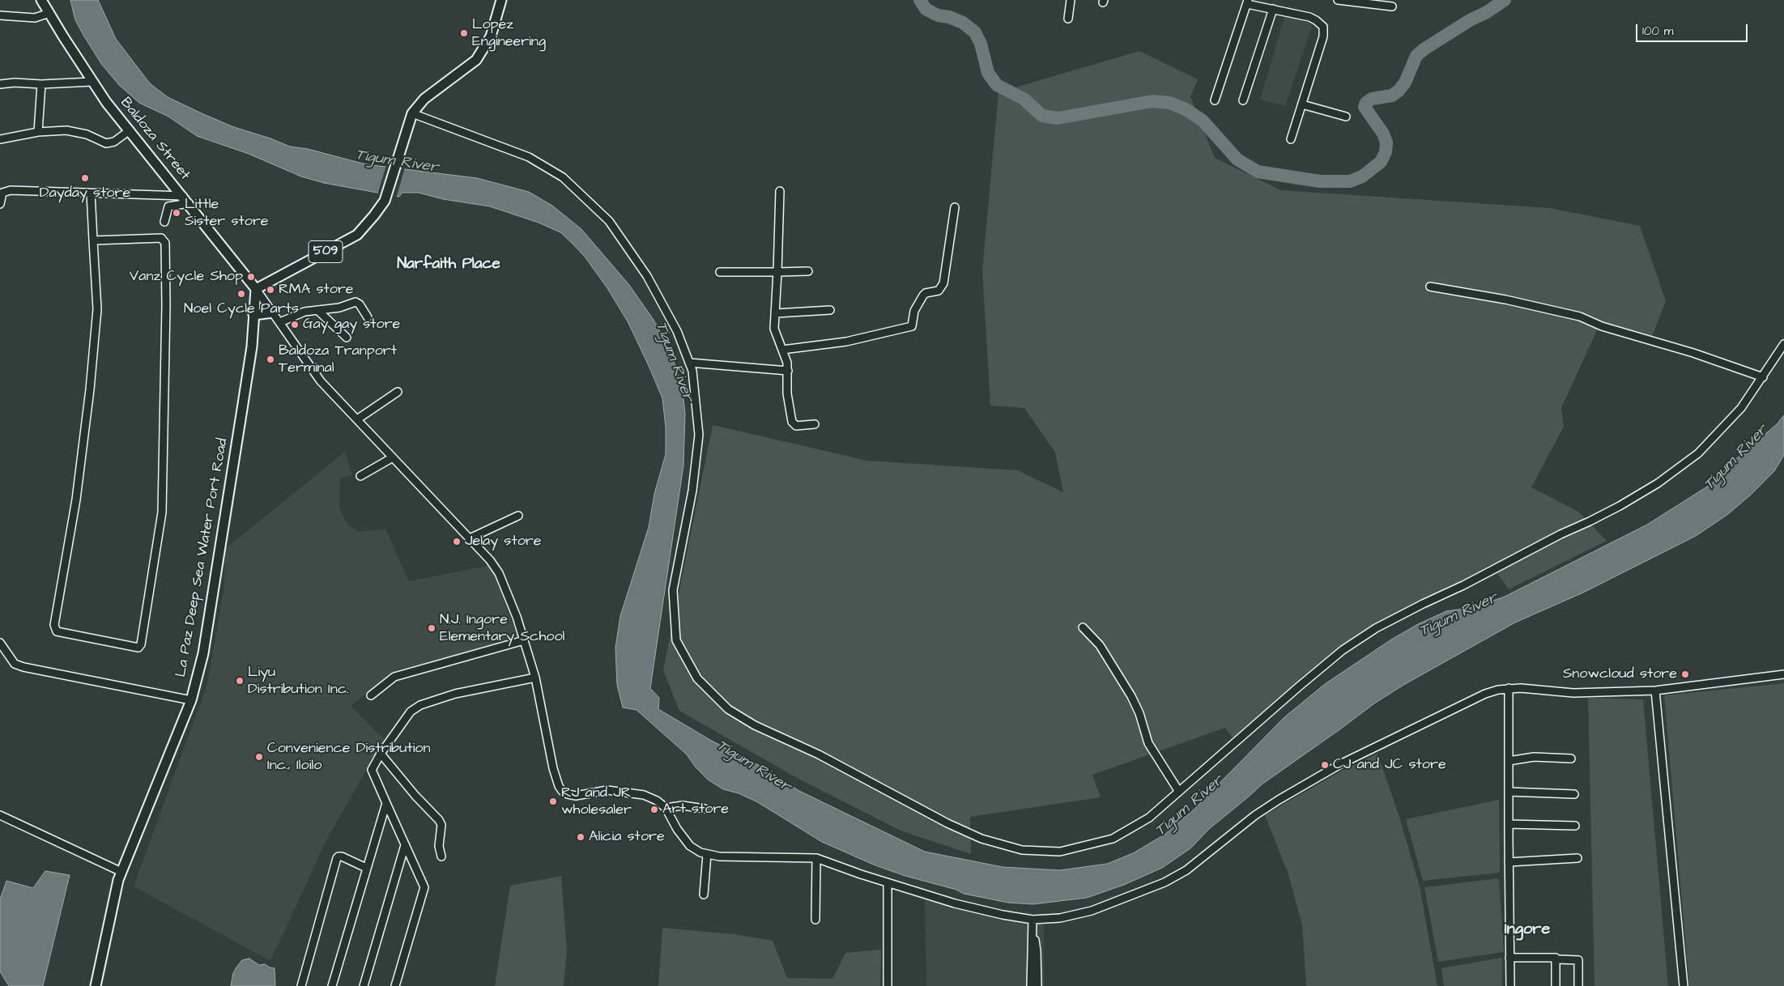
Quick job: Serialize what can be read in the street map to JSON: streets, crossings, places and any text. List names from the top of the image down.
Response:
{
  "streets": {
    "main road": ["Baldoza Street", "509", "La Paz Deep Sea Water Port Road"]
  },
  "crossings": [
    ["Baldoza Street", "509"],
    ["Baldoza Street", "La Paz Deep Sea Water Port Road"],
    ["509", "La Paz Deep Sea Water Port Road"]
  ],
  "districts": ["Narfaith Place", "Ingore"],
  "water": ["Tigum River"],
  "places": [
    "Lopez Engineering",
    "Dayday store",
    "Little Sister store",
    "Vanz Cycle Shop",
    "RMA store",
    "Noel Cycle Parts",
    "Gay gay store",
    "Baldoza Tranport Terminal",
    "Jelay store",
    "N.J. Ingore Elementary School",
    "Snowcloud store",
    "Liyu Distribution Inc.",
    "Convenience Distribution Inc., Iloilo",
    "CJ and JC store",
    "RJ and JR wholesaler",
    "Art store",
    "Alicia store"
  ],
  "scale_bar": "100 m"
}
